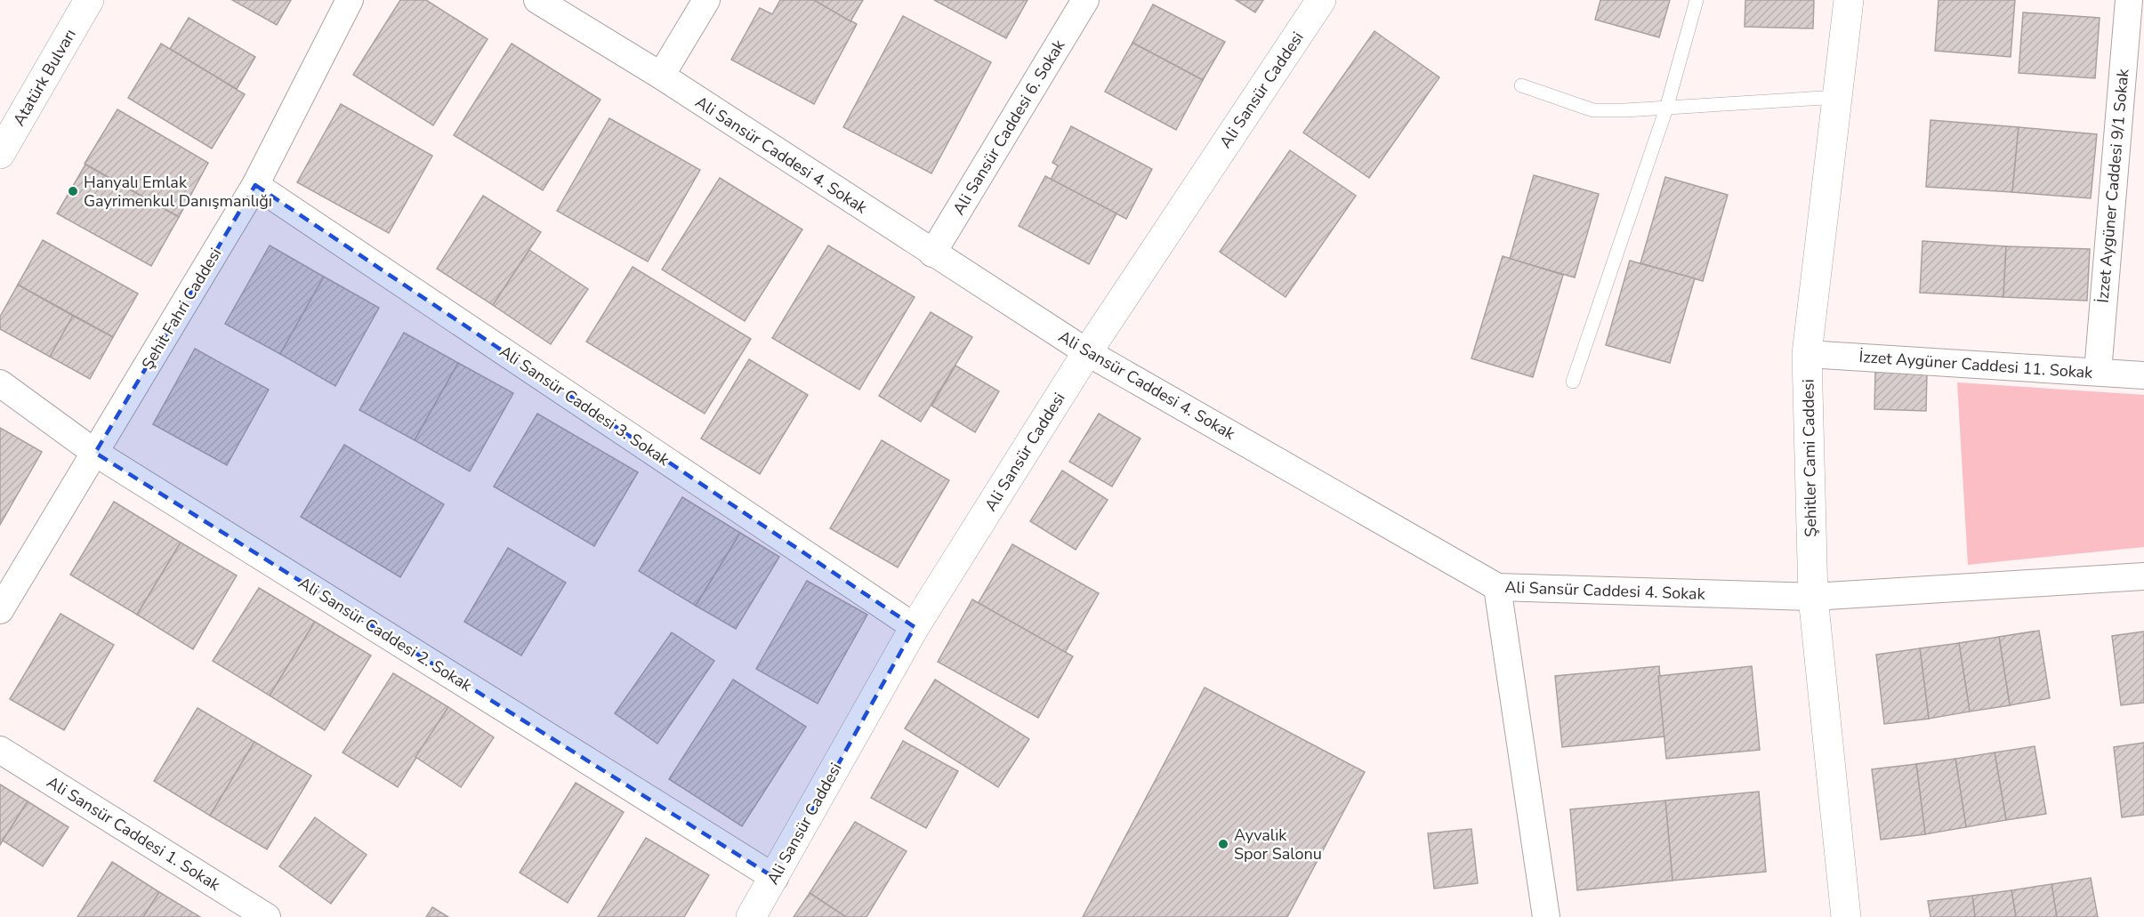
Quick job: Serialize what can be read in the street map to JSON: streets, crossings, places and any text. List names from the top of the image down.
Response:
{
  "streets": {
    "street": [
      "Atatürk Bulvarı",
      "Ali Sansür Caddesi",
      "Ali Sansür Caddesi 6. Sokak",
      "Ali Sansür Caddesi 4. Sokak",
      "İzzet Aygüner Caddesi 9/1 Sokak",
      "Şehit Fahri Caddesi",
      "İzzet Aygüner Caddesi 11. Sokak",
      "Ali Sansür Caddesi 3. Sokak",
      "Şehitler Cami Caddesi",
      "Ali Sansür Caddesi 2. Sokak",
      "Ali Sansür Caddesi 1. Sokak"
    ]
  },
  "crossings": [
    ["Ali Sansür Caddesi", "Ali Sansür Caddesi 4. Sokak"],
    ["Ali Sansür Caddesi", "Ali Sansür Caddesi 3. Sokak"],
    ["Ali Sansür Caddesi", "Ali Sansür Caddesi 2. Sokak"],
    ["Ali Sansür Caddesi 6. Sokak", "Ali Sansür Caddesi 4. Sokak"],
    ["Ali Sansür Caddesi 4. Sokak", "Şehitler Cami Caddesi"],
    ["İzzet Aygüner Caddesi 9/1 Sokak", "İzzet Aygüner Caddesi 11. Sokak"],
    ["Şehit Fahri Caddesi", "Ali Sansür Caddesi 3. Sokak"],
    ["Şehit Fahri Caddesi", "Ali Sansür Caddesi 2. Sokak"],
    ["İzzet Aygüner Caddesi 11. Sokak", "Şehitler Cami Caddesi"]
  ],
  "places": ["Hanyalı Emlak Gayrimenkul Danışmanlığı", "Ayvalık Spor Salonu"]
}
